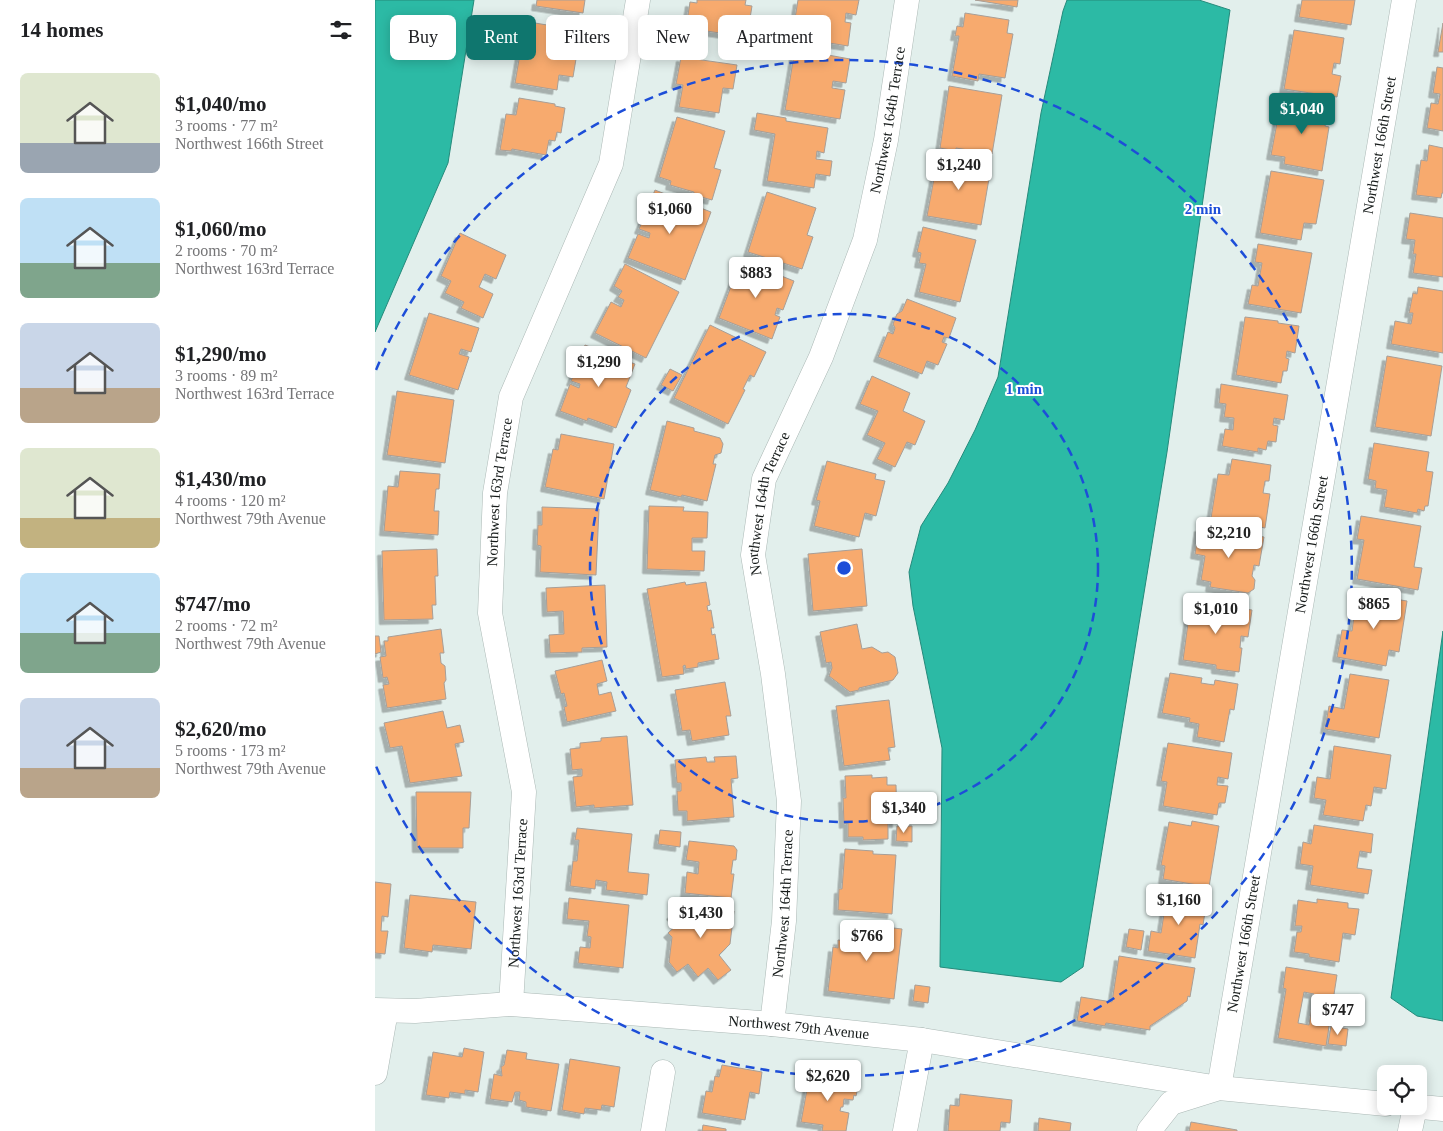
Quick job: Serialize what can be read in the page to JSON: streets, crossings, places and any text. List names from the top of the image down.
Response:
{
  "streets": {
    "street": [
      "Northwest 164th Terrace",
      "Northwest 166th Street",
      "Northwest 163rd Terrace",
      "Northwest 79th Avenue"
    ]
  },
  "crossings": [
    ["Northwest 164th Terrace", "Northwest 79th Avenue"],
    ["Northwest 166th Street", "Northwest 79th Avenue"],
    ["Northwest 163rd Terrace", "Northwest 79th Avenue"]
  ],
  "page": {
    "heading": "14 homes",
    "chip": [
      "Buy",
      "Rent",
      "Filters",
      "New",
      "Apartment"
    ],
    "list": [
      {
        "name": "$1,040/mo",
        "note": "3 rooms · 77 m² · Northwest 166th Street"
      },
      {
        "name": "$1,060/mo",
        "note": "2 rooms · 70 m² · Northwest 163rd Terrace"
      },
      {
        "name": "$1,290/mo",
        "note": "3 rooms · 89 m² · Northwest 163rd Terrace"
      },
      {
        "name": "$1,430/mo",
        "note": "4 rooms · 120 m² · Northwest 79th Avenue"
      },
      {
        "name": "$747/mo",
        "note": "2 rooms · 72 m² · Northwest 79th Avenue"
      },
      {
        "name": "$2,620/mo",
        "note": "5 rooms · 173 m² · Northwest 79th Avenue"
      }
    ],
    "price": [
      "$1,040",
      "$1,240",
      "$1,060",
      "$883",
      "$1,290",
      "$2,210",
      "$865",
      "$1,010",
      "$1,340",
      "$1,160",
      "$1,430",
      "$766",
      "$747",
      "$2,620"
    ]
  },
  "rings": ["2 min", "1 min"]
}
